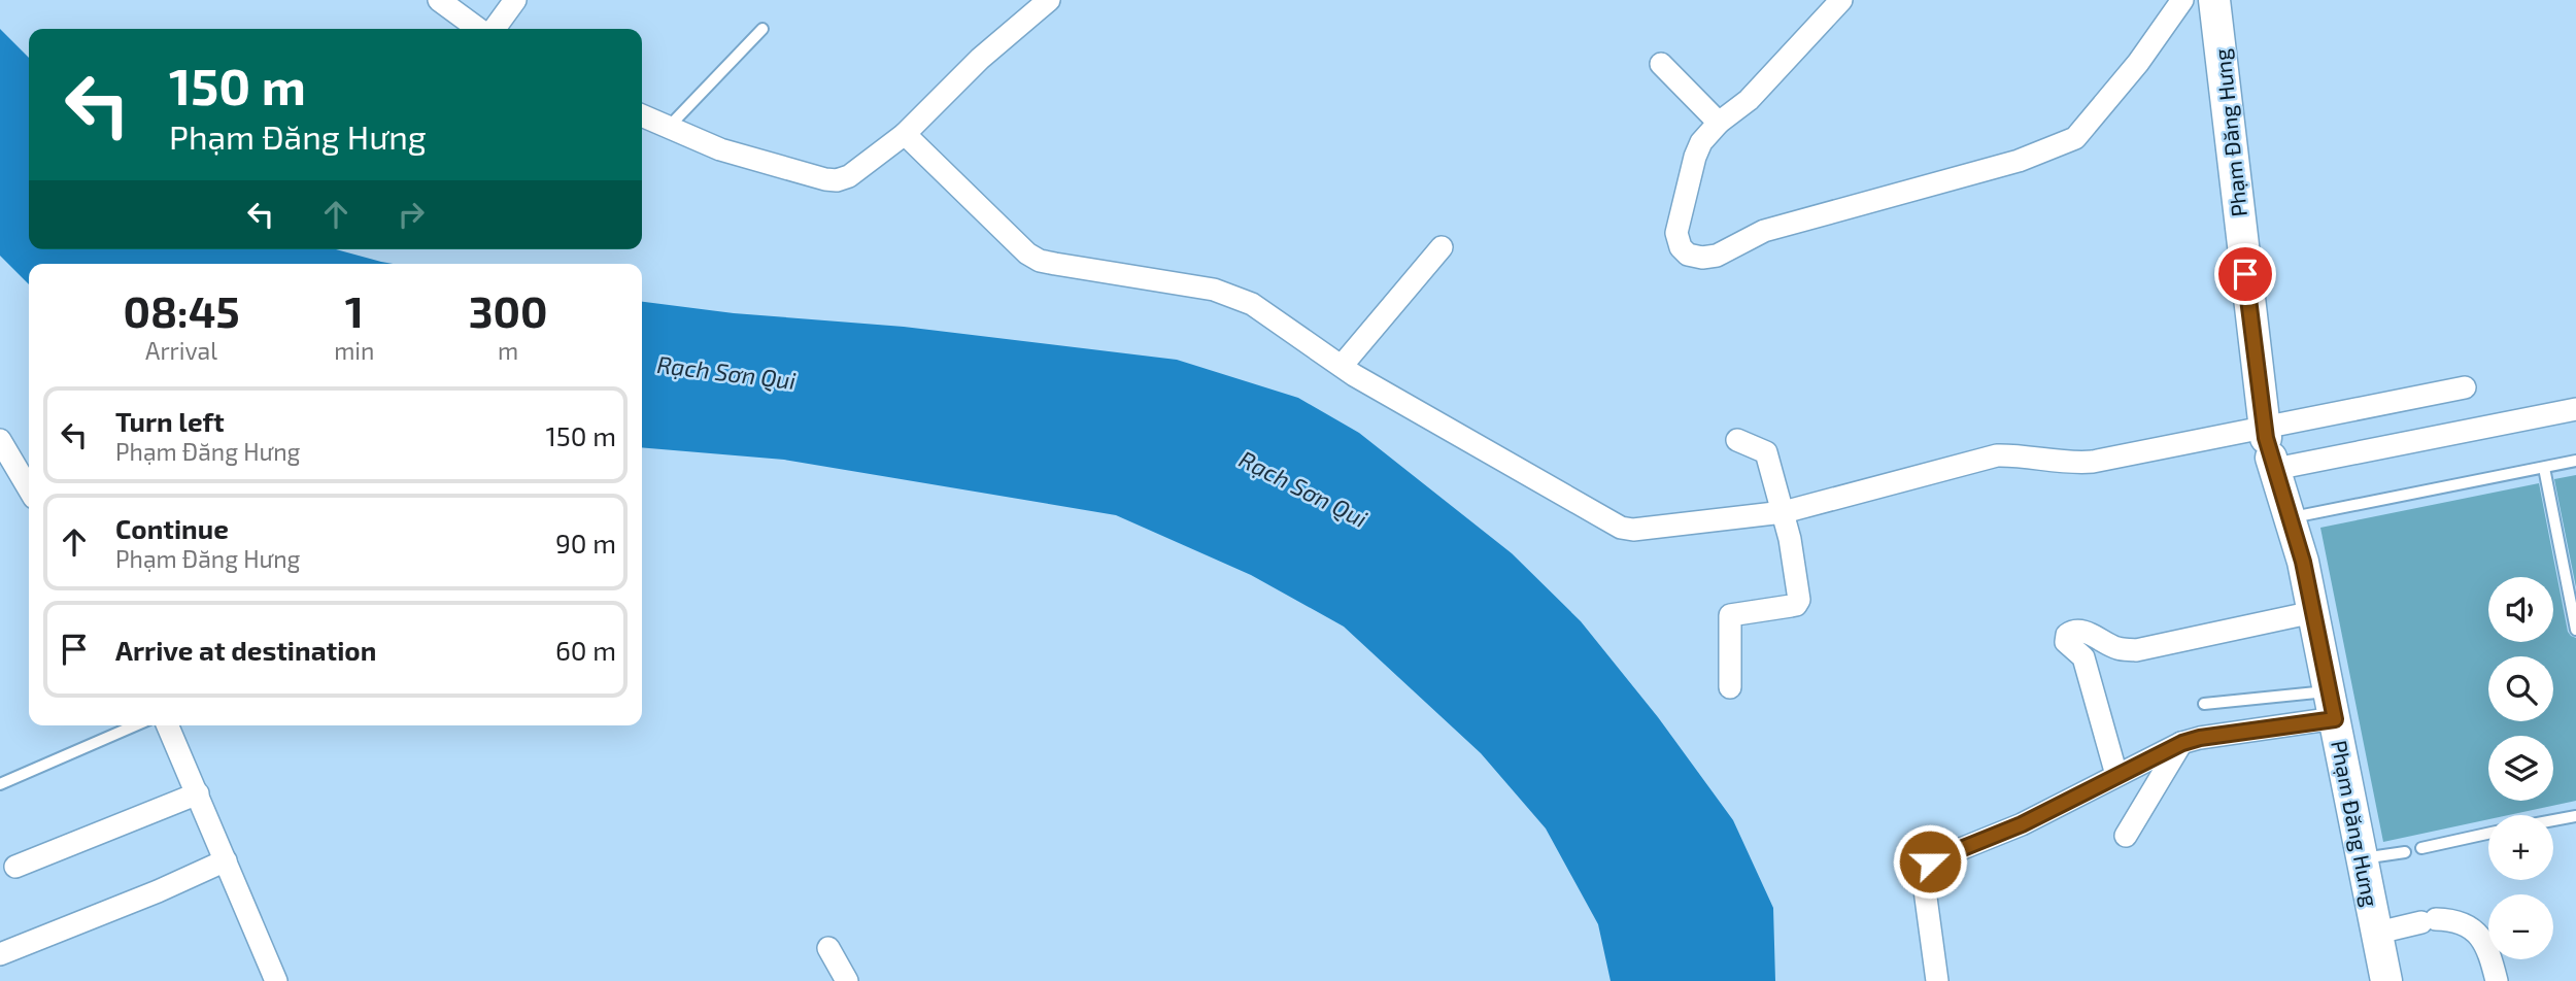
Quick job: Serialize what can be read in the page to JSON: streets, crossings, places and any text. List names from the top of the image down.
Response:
{
  "streets": {
    "street": ["Phạm Đăng Hưng"]
  },
  "water": ["Rạch Sơn Qui"],
  "page": {
    "turn": ["150 m", "Phạm Đăng Hưng"],
    "eta": [
      "08:45",
      "Arrival",
      "1",
      "min",
      "300",
      "m"
    ],
    "list": [
      {
        "name": "Turn left",
        "note": "Phạm Đăng Hưng",
        "value": "150 m"
      },
      {
        "name": "Continue",
        "note": "Phạm Đăng Hưng",
        "value": "90 m"
      },
      {
        "name": "Arrive at destination",
        "value": "60 m"
      }
    ],
    "map_buttons": ["+", "−"]
  }
}
